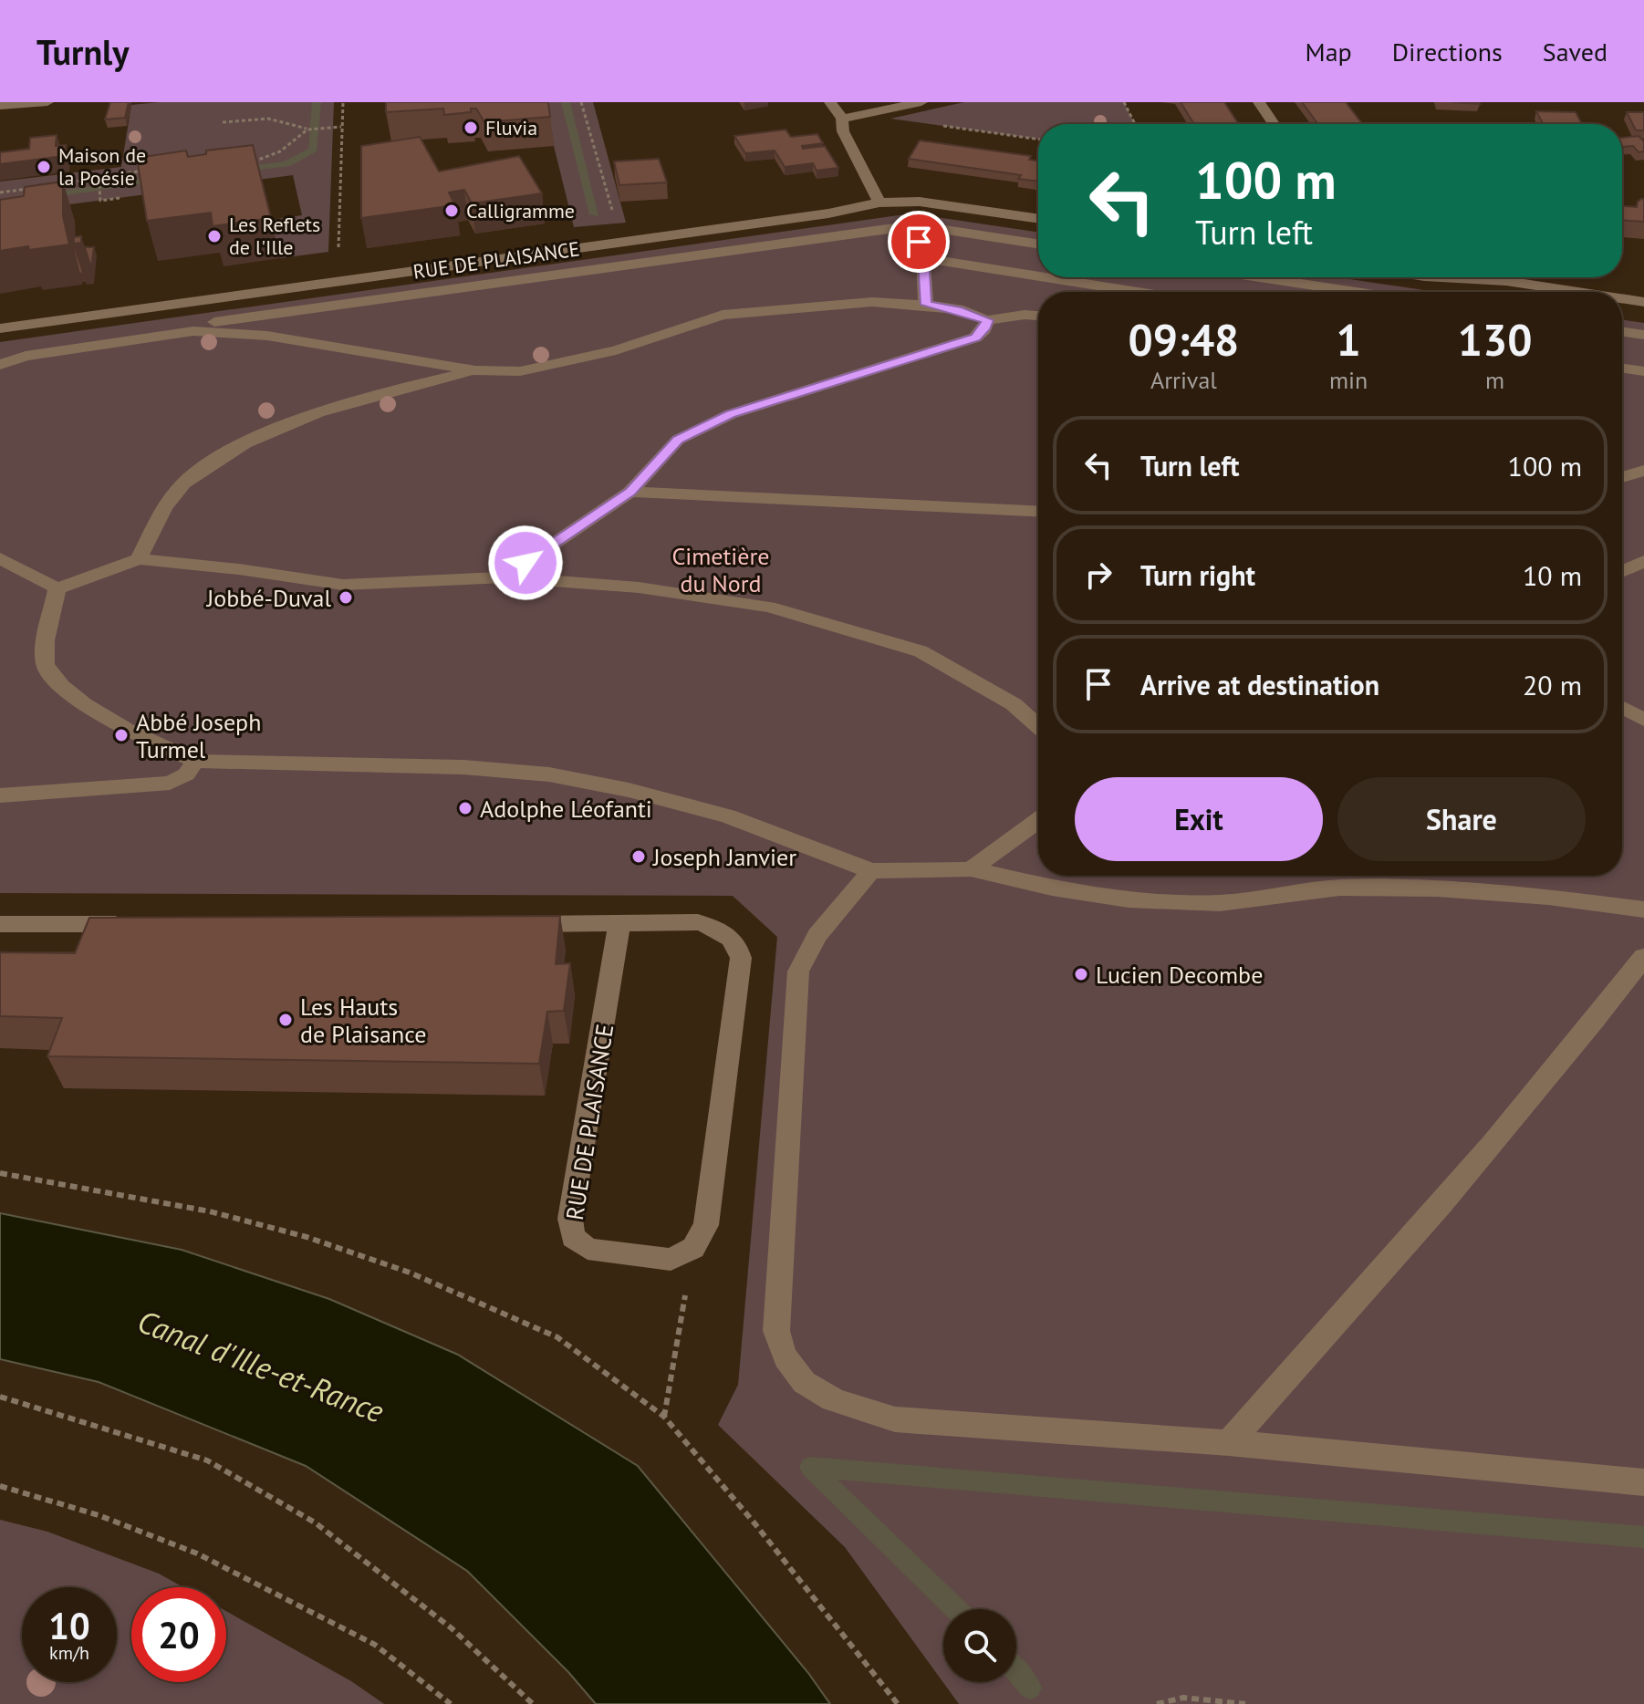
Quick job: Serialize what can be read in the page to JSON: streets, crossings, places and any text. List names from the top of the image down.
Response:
{
  "streets": {
    "street": ["RUE DE PLAISANCE"]
  },
  "water": ["Canal d'Ille-et-Rance"],
  "parks": ["Cimetière du Nord"],
  "places": [
    "Fluvia",
    "Maison de la Poésie",
    "Calligramme",
    "Les Reflets de l'Ille",
    "Jobbé-Duval",
    "Abbé Joseph Turmel",
    "Adolphe Léofanti",
    "Joseph Janvier",
    "Lucien Decombe",
    "Les Hauts de Plaisance"
  ],
  "page": {
    "header": "Turnly",
    "nav": ["Map", "Directions", "Saved"],
    "turn": ["100 m", "Turn left"],
    "eta": [
      "09:48",
      "Arrival",
      "1",
      "min",
      "130",
      "m"
    ],
    "list": [
      {
        "name": "Turn left",
        "value": "100 m"
      },
      {
        "name": "Turn right",
        "value": "10 m"
      },
      {
        "name": "Arrive at destination",
        "value": "20 m"
      }
    ],
    "buttons": ["Exit", "Share"],
    "speed": "10 km/h",
    "limit": "20"
  }
}
